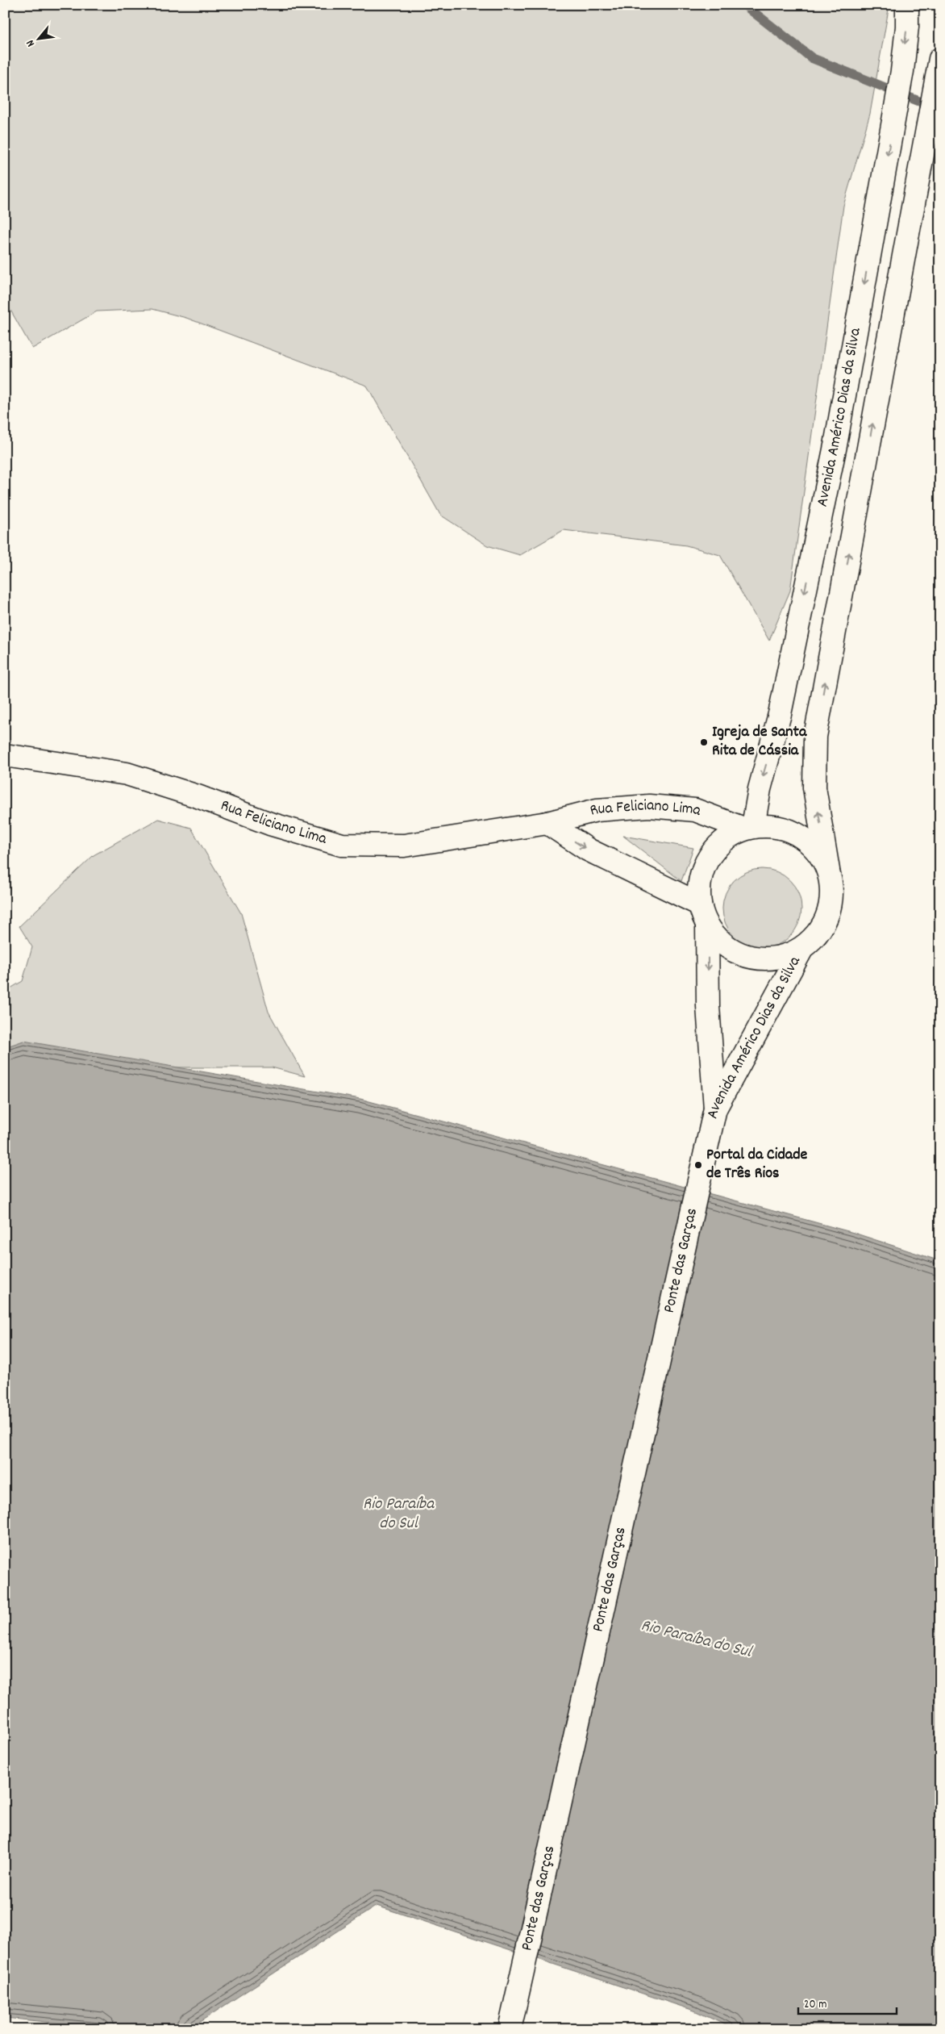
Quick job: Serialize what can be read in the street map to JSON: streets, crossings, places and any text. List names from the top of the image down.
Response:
{
  "streets": {
    "main road": ["Avenida Américo Dias da Silva", "Rua Feliciano Lima", "Ponte das Garças"]
  },
  "crossings": [
    ["Avenida Américo Dias da Silva", "Rua Feliciano Lima"],
    ["Avenida Américo Dias da Silva", "Ponte das Garças"]
  ],
  "water": ["Rio Paraíba do Sul"],
  "places": ["Igreja de Santa Rita de Cássia", "Portal da Cidade de Três Rios"],
  "scale_bar": "20 m",
  "north": "bottom left"
}
